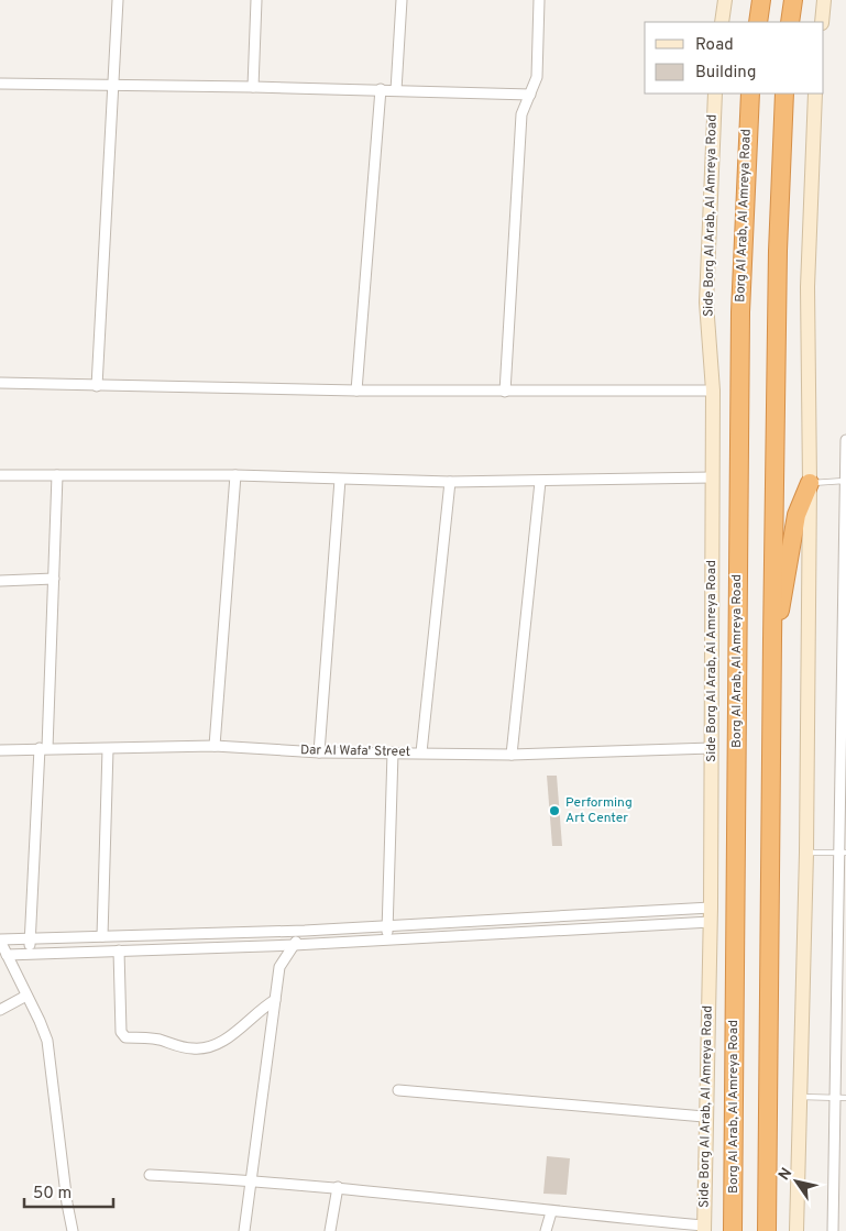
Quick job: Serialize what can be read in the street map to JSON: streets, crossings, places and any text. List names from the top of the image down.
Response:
{
  "streets": {
    "highway": ["Borg Al Arab, Al Amreya Road"],
    "street": ["Side Borg Al Arab, Al Amreya Road", "Dar Al Wafa' Street"]
  },
  "crossings": [
    ["Side Borg Al Arab, Al Amreya Road", "Dar Al Wafa' Street"]
  ],
  "places": ["Performing Art Center"],
  "legend": ["Road", "Building"],
  "scale_bar": "50 m",
  "north": "top left"
}
